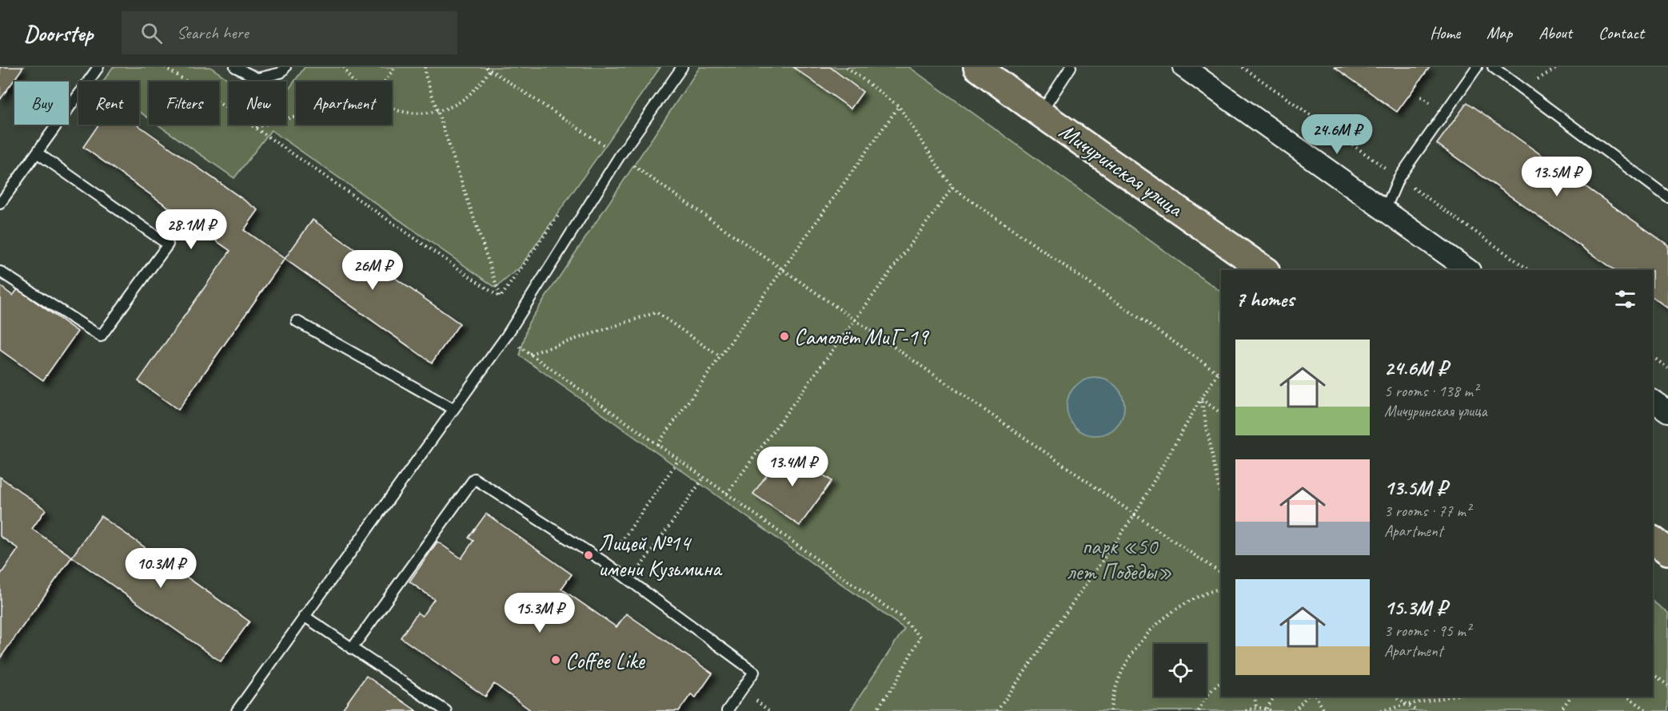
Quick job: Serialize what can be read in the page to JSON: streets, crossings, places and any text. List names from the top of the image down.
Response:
{
  "streets": {
    "main road": ["Мичуринская улица"]
  },
  "parks": ["парк «50 лет Победы»"],
  "places": ["Самолёт МиГ-19", "Лицей №14 имени Кузьмина", "Coffee Like"],
  "page": {
    "header": "Doorstep",
    "search": "Search here",
    "nav": [
      "Home",
      "Map",
      "About",
      "Contact"
    ],
    "chip": [
      "Buy",
      "Rent",
      "Filters",
      "New",
      "Apartment"
    ],
    "price": [
      "24.6M ₽",
      "13.5M ₽",
      "28.1M ₽",
      "26M ₽",
      "13.4M ₽",
      "10.3M ₽",
      "15.3M ₽"
    ],
    "heading": "7 homes",
    "list": [
      {
        "name": "24.6M ₽",
        "note": "5 rooms · 138 m² · Мичуринская улица"
      },
      {
        "name": "13.5M ₽",
        "note": "3 rooms · 77 m² · Apartment"
      },
      {
        "name": "15.3M ₽",
        "note": "3 rooms · 95 m² · Apartment"
      }
    ]
  }
}
